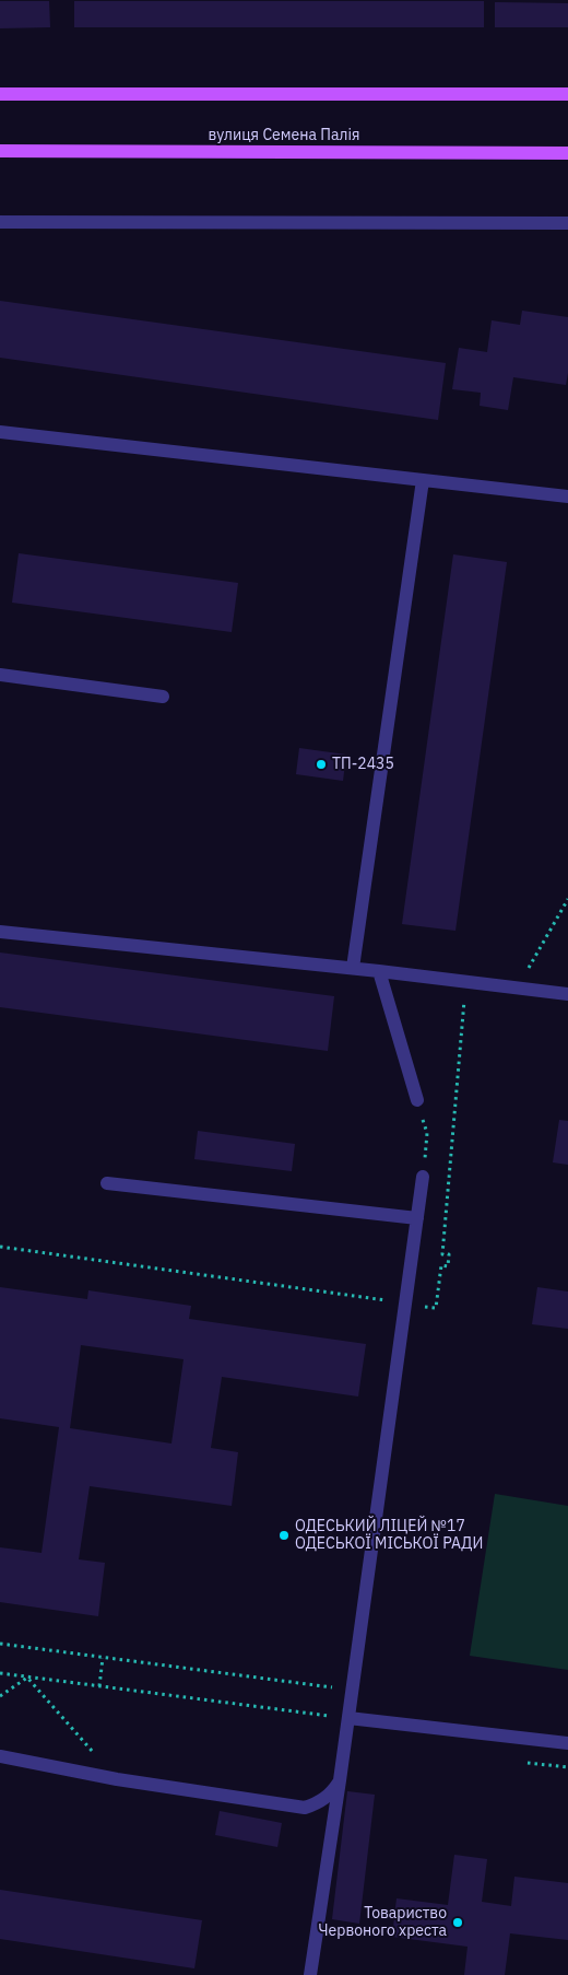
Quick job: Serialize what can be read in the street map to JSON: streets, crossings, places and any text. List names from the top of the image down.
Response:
{
  "streets": {
    "main road": ["вулиця Семена Палія"]
  },
  "places": ["ТП-2435", "ОДЕСЬКИЙ ЛІЦЕЙ №17 ОДЕСЬКОЇ МІСЬКОЇ РАДИ", "Товариство Червоного хреста"]
}
